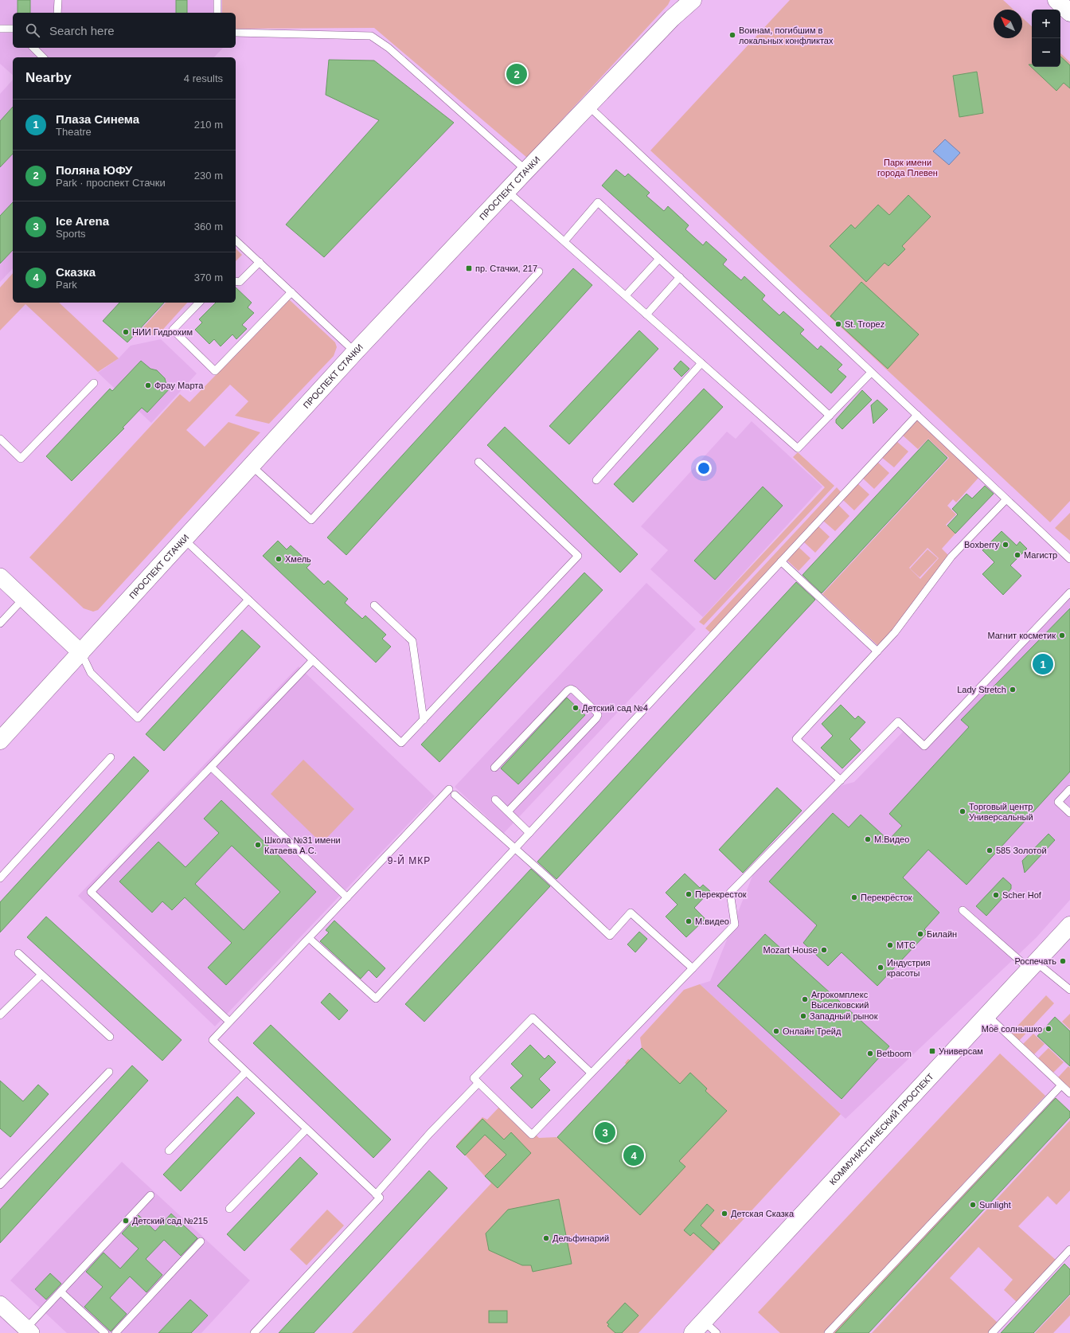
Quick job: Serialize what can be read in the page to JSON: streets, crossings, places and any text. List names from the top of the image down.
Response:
{
  "streets": {
    "main road": ["ПРОСПЕКТ СТАЧКИ", "КОММУНИСТИЧЕСКИЙ ПРОСПЕКТ"]
  },
  "districts": ["9-Й МКР"],
  "parks": ["Парк имени города Плевен"],
  "places": {
    "other": [
      "Воинам, погибшим в локальных конфликтах",
      "St. Tropez",
      "НИИ Гидрохим",
      "Фрау Марта",
      "Boxberry",
      "Магистр",
      "Хмель",
      "Магнит косметик",
      "Lady Stretch",
      "Детский сад №4",
      "Торговый центр Универсальный",
      "М.Видео",
      "Школа №31 имени Катаева А.С.",
      "585 Золотой",
      "Перекресток",
      "Scher Hof",
      "Перекрёсток",
      "М.видео",
      "Билайн",
      "МТС",
      "Mozart House",
      "Роспечать",
      "Индустрия красоты",
      "Агрокомплекс Выселковский",
      "Западный рынок",
      "Моё солнышко",
      "Онлайн Трейд",
      "Betboom",
      "Sunlight",
      "Детская Сказка",
      "Детский сад №215",
      "Дельфинарий"
    ],
    "transit": ["пр. Стачки, 217", "Универсам"]
  },
  "north": "top left",
  "page": {
    "map_buttons": ["+", "−"],
    "search": "Search here",
    "heading": ["Nearby", "4 results"],
    "pins": [
      "2",
      "1",
      "3",
      "4"
    ],
    "list": [
      {
        "mark": "1",
        "name": "Плаза Синема",
        "note": "Theatre",
        "value": "210 m"
      },
      {
        "mark": "2",
        "name": "Поляна ЮФУ",
        "note": "Park · проспект Стачки",
        "value": "230 m"
      },
      {
        "mark": "3",
        "name": "Ice Arena",
        "note": "Sports",
        "value": "360 m"
      },
      {
        "mark": "4",
        "name": "Сказка",
        "note": "Park",
        "value": "370 m"
      }
    ]
  }
}
